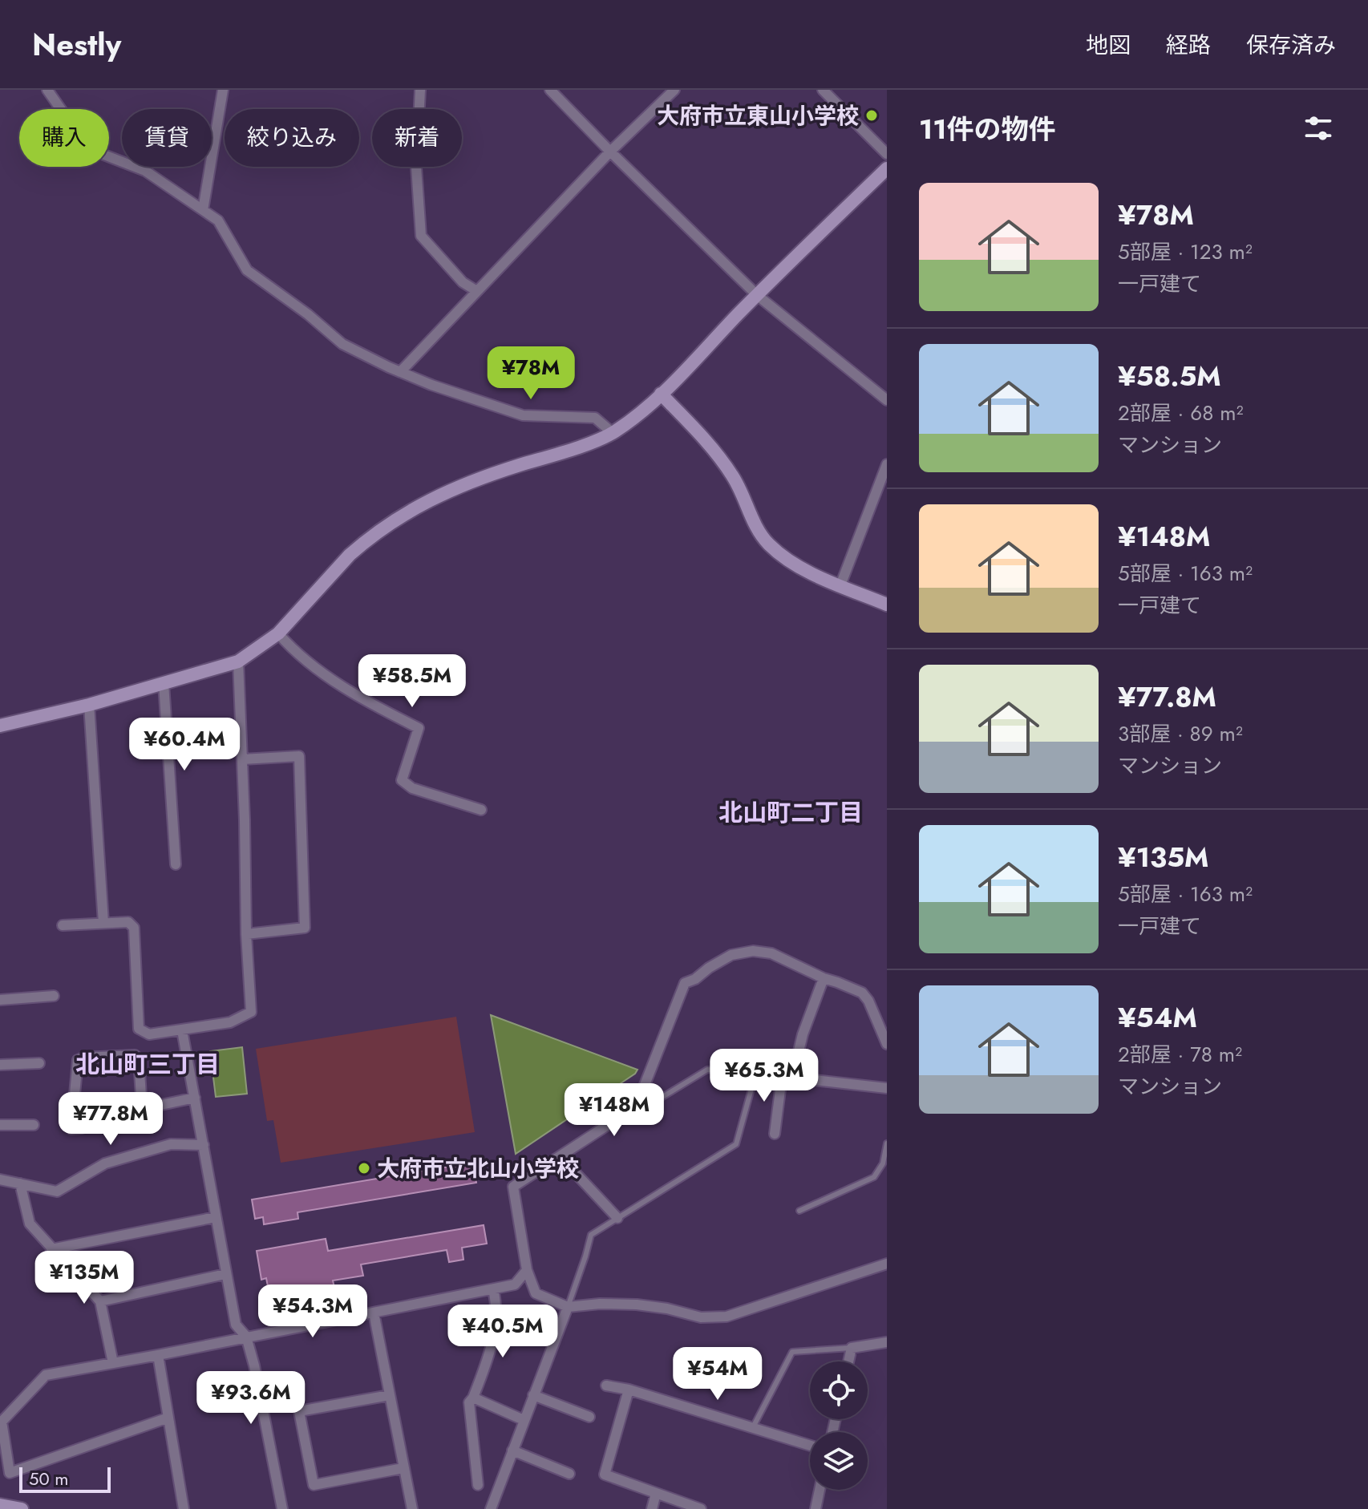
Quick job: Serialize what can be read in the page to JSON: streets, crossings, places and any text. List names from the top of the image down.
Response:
{
  "districts": ["北山町二丁目", "北山町三丁目"],
  "places": ["大府市立東山小学校", "大府市立北山小学校"],
  "scale_bar": "50 m",
  "page": {
    "header": "Nestly",
    "nav": ["地図", "経路", "保存済み"],
    "heading": "11件の物件",
    "chip": [
      "購入",
      "賃貸",
      "絞り込み",
      "新着"
    ],
    "list": [
      {
        "name": "¥78M",
        "note": "5部屋 · 123 m² · 一戸建て"
      },
      {
        "name": "¥58.5M",
        "note": "2部屋 · 68 m² · マンション"
      },
      {
        "name": "¥148M",
        "note": "5部屋 · 163 m² · 一戸建て"
      },
      {
        "name": "¥77.8M",
        "note": "3部屋 · 89 m² · マンション"
      },
      {
        "name": "¥135M",
        "note": "5部屋 · 163 m² · 一戸建て"
      },
      {
        "name": "¥54M",
        "note": "2部屋 · 78 m² · マンション"
      }
    ],
    "price": [
      "¥78M",
      "¥58.5M",
      "¥60.4M",
      "¥65.3M",
      "¥148M",
      "¥77.8M",
      "¥135M",
      "¥54.3M",
      "¥40.5M",
      "¥54M",
      "¥93.6M"
    ],
    "scale": "50 m"
  }
}
